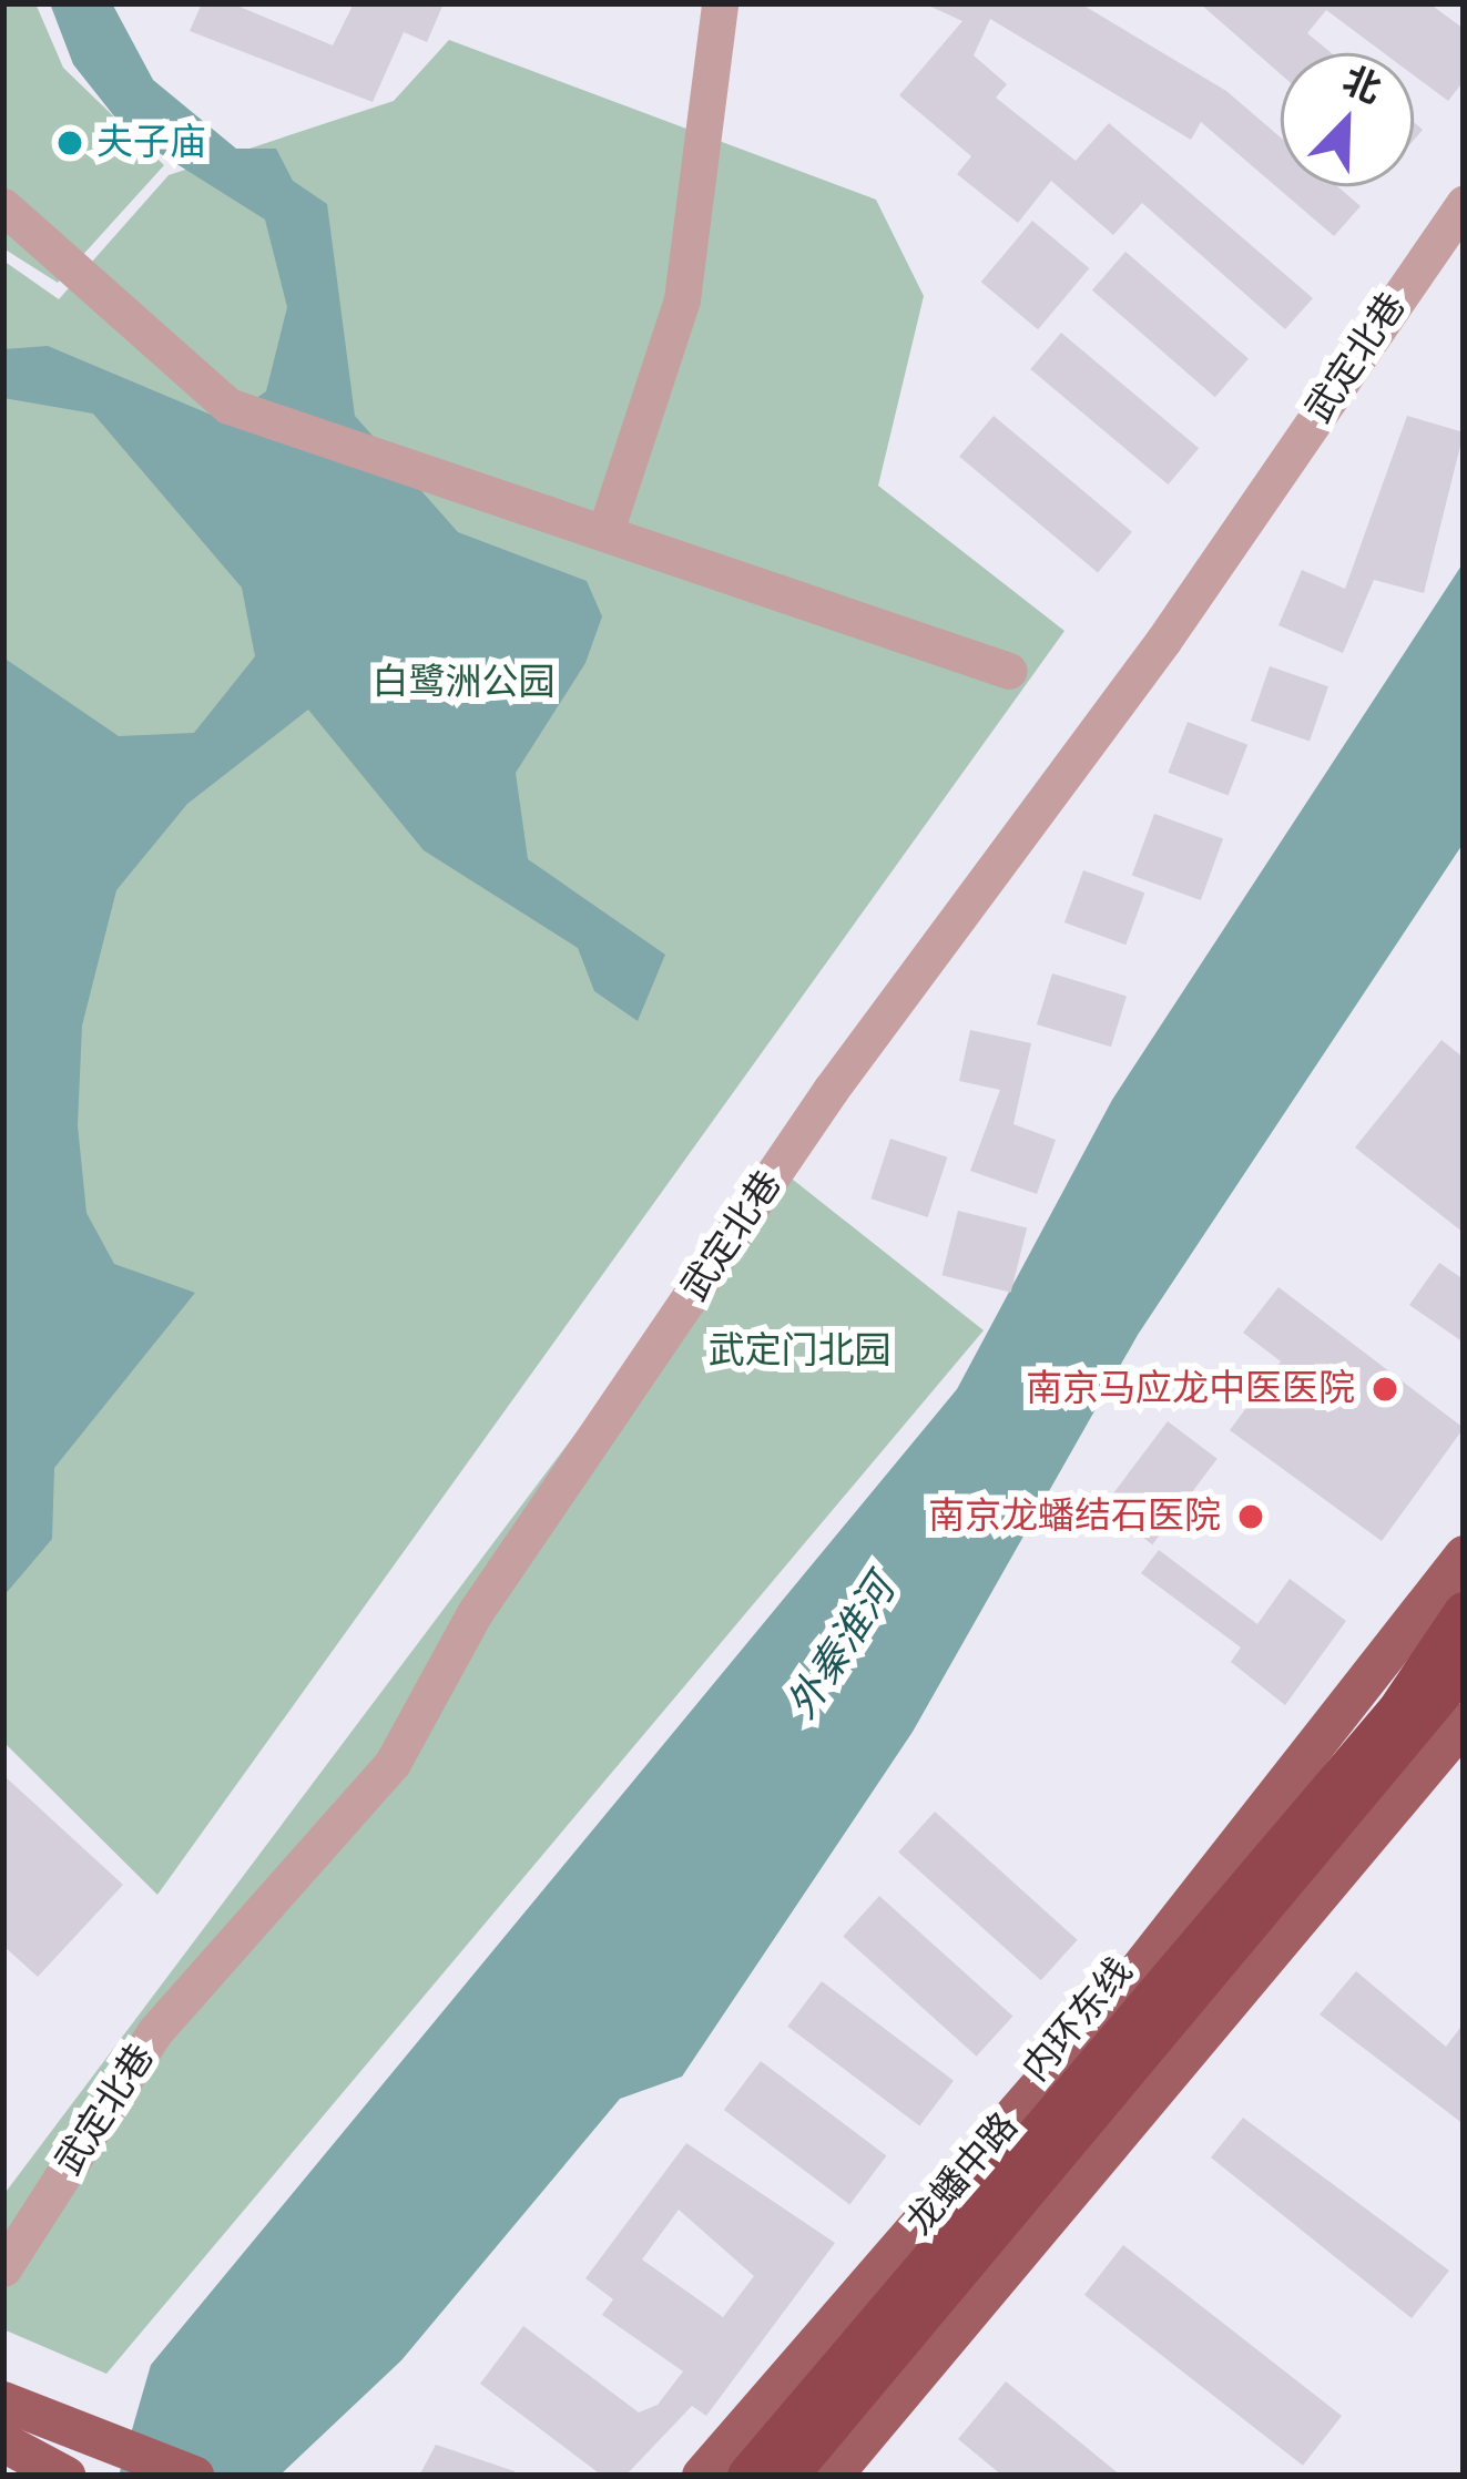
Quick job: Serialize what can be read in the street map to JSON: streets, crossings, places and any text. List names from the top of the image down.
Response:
{
  "streets": {
    "highway": ["内环东线"],
    "main road": ["龙蟠中路"],
    "street": ["武定北巷"]
  },
  "water": ["外秦淮河"],
  "parks": ["白鹭洲公园", "武定门北园"],
  "places": ["夫子庙", "南京马应龙中医医院", "南京龙蟠结石医院"],
  "north": "top right"
}
